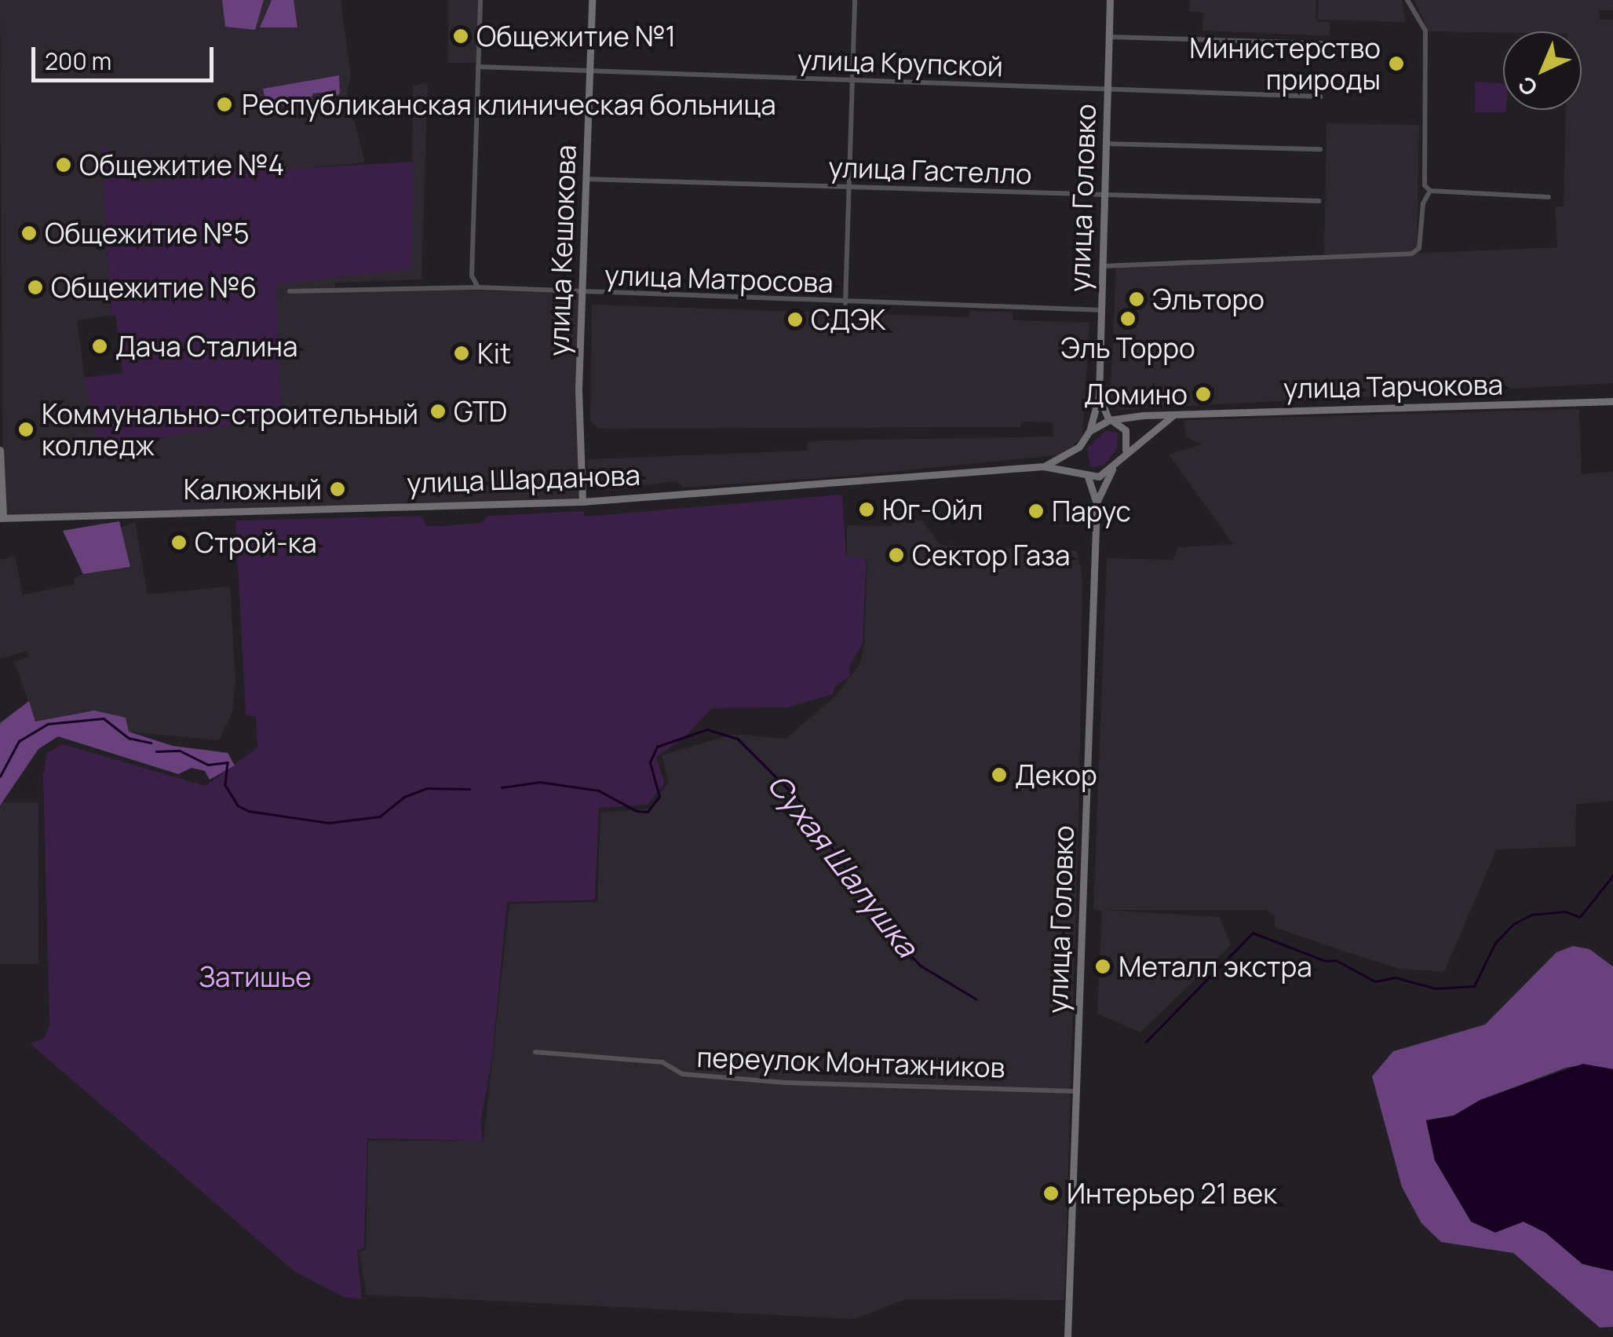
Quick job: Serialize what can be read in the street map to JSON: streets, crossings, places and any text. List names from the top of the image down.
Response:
{
  "streets": {
    "street": [
      "улица Крупской",
      "улица Гастелло",
      "улица Головко",
      "улица Кешокова",
      "улица Матросова",
      "улица Тарчокова",
      "улица Шарданова",
      "переулок Монтажников"
    ]
  },
  "crossings": [
    ["улица Крупской", "улица Головко"],
    ["улица Крупской", "улица Кешокова"],
    ["улица Гастелло", "улица Головко"],
    ["улица Гастелло", "улица Кешокова"],
    ["улица Головко", "улица Матросова"],
    ["улица Головко", "переулок Монтажников"],
    ["улица Кешокова", "улица Матросова"],
    ["улица Кешокова", "улица Шарданова"]
  ],
  "water": ["Сухая Шалушка"],
  "parks": ["Затишье"],
  "places": [
    "Общежитие №1",
    "Министерство природы",
    "Республиканская клиническая больница",
    "Общежитие №4",
    "Общежитие №5",
    "Общежитие №6",
    "Эльторо",
    "Эль Торро",
    "СДЭК",
    "Дача Сталина",
    "Kit",
    "Домино",
    "GTD",
    "Коммунально-строительный колледж",
    "Калюжный",
    "Юг-Ойл",
    "Парус",
    "Строй-ка",
    "Сектор Газа",
    "Декор",
    "Металл экстра",
    "Интерьер 21 век"
  ],
  "scale_bar": "200 m",
  "north": "bottom left"
}
